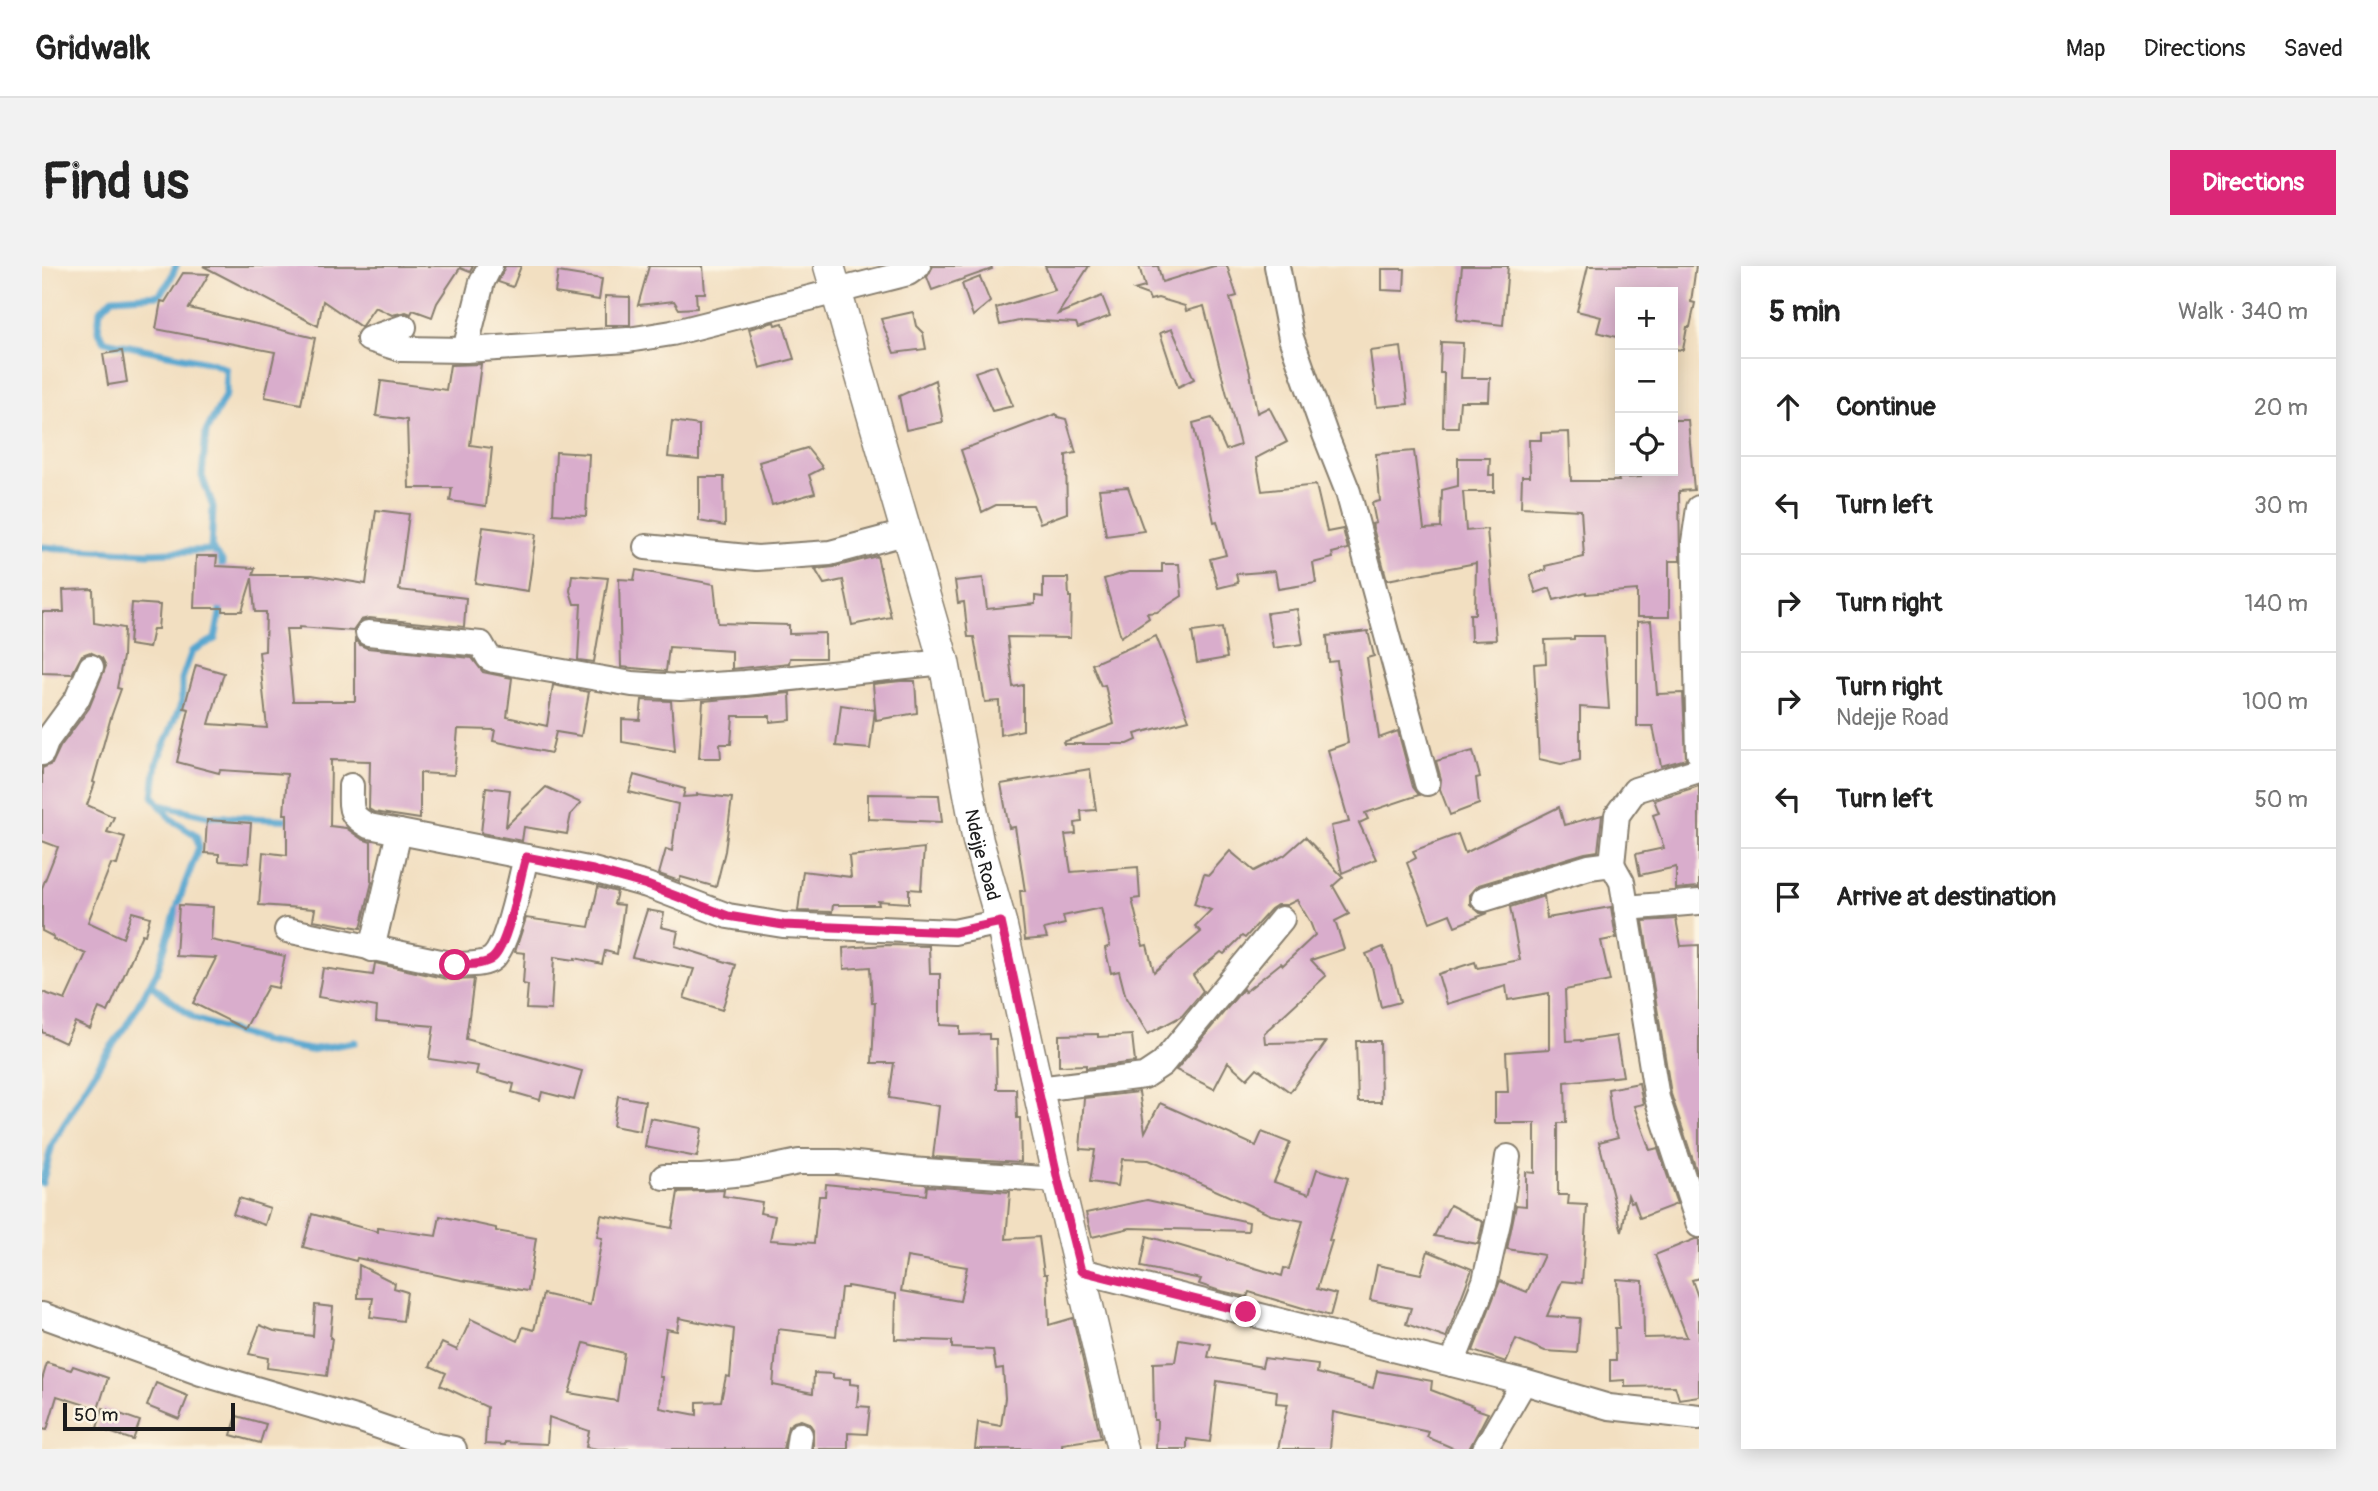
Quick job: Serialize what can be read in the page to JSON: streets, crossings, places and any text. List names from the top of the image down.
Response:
{
  "streets": {
    "street": ["Ndejje Road"]
  },
  "scale_bar": "50 m",
  "page": {
    "header": "Gridwalk",
    "nav": ["Map", "Directions", "Saved"],
    "buttons": "Directions",
    "title": "Find us",
    "heading": ["5 min", "Walk · 340 m"],
    "map_buttons": ["+", "−"],
    "list": [
      ["Continue", "20 m"],
      ["Turn left", "30 m"],
      ["Turn right", "140 m"],
      ["Turn right", "Ndejje Road", "100 m"],
      ["Turn left", "50 m"],
      "Arrive at destination"
    ],
    "scale": "50 m"
  }
}
